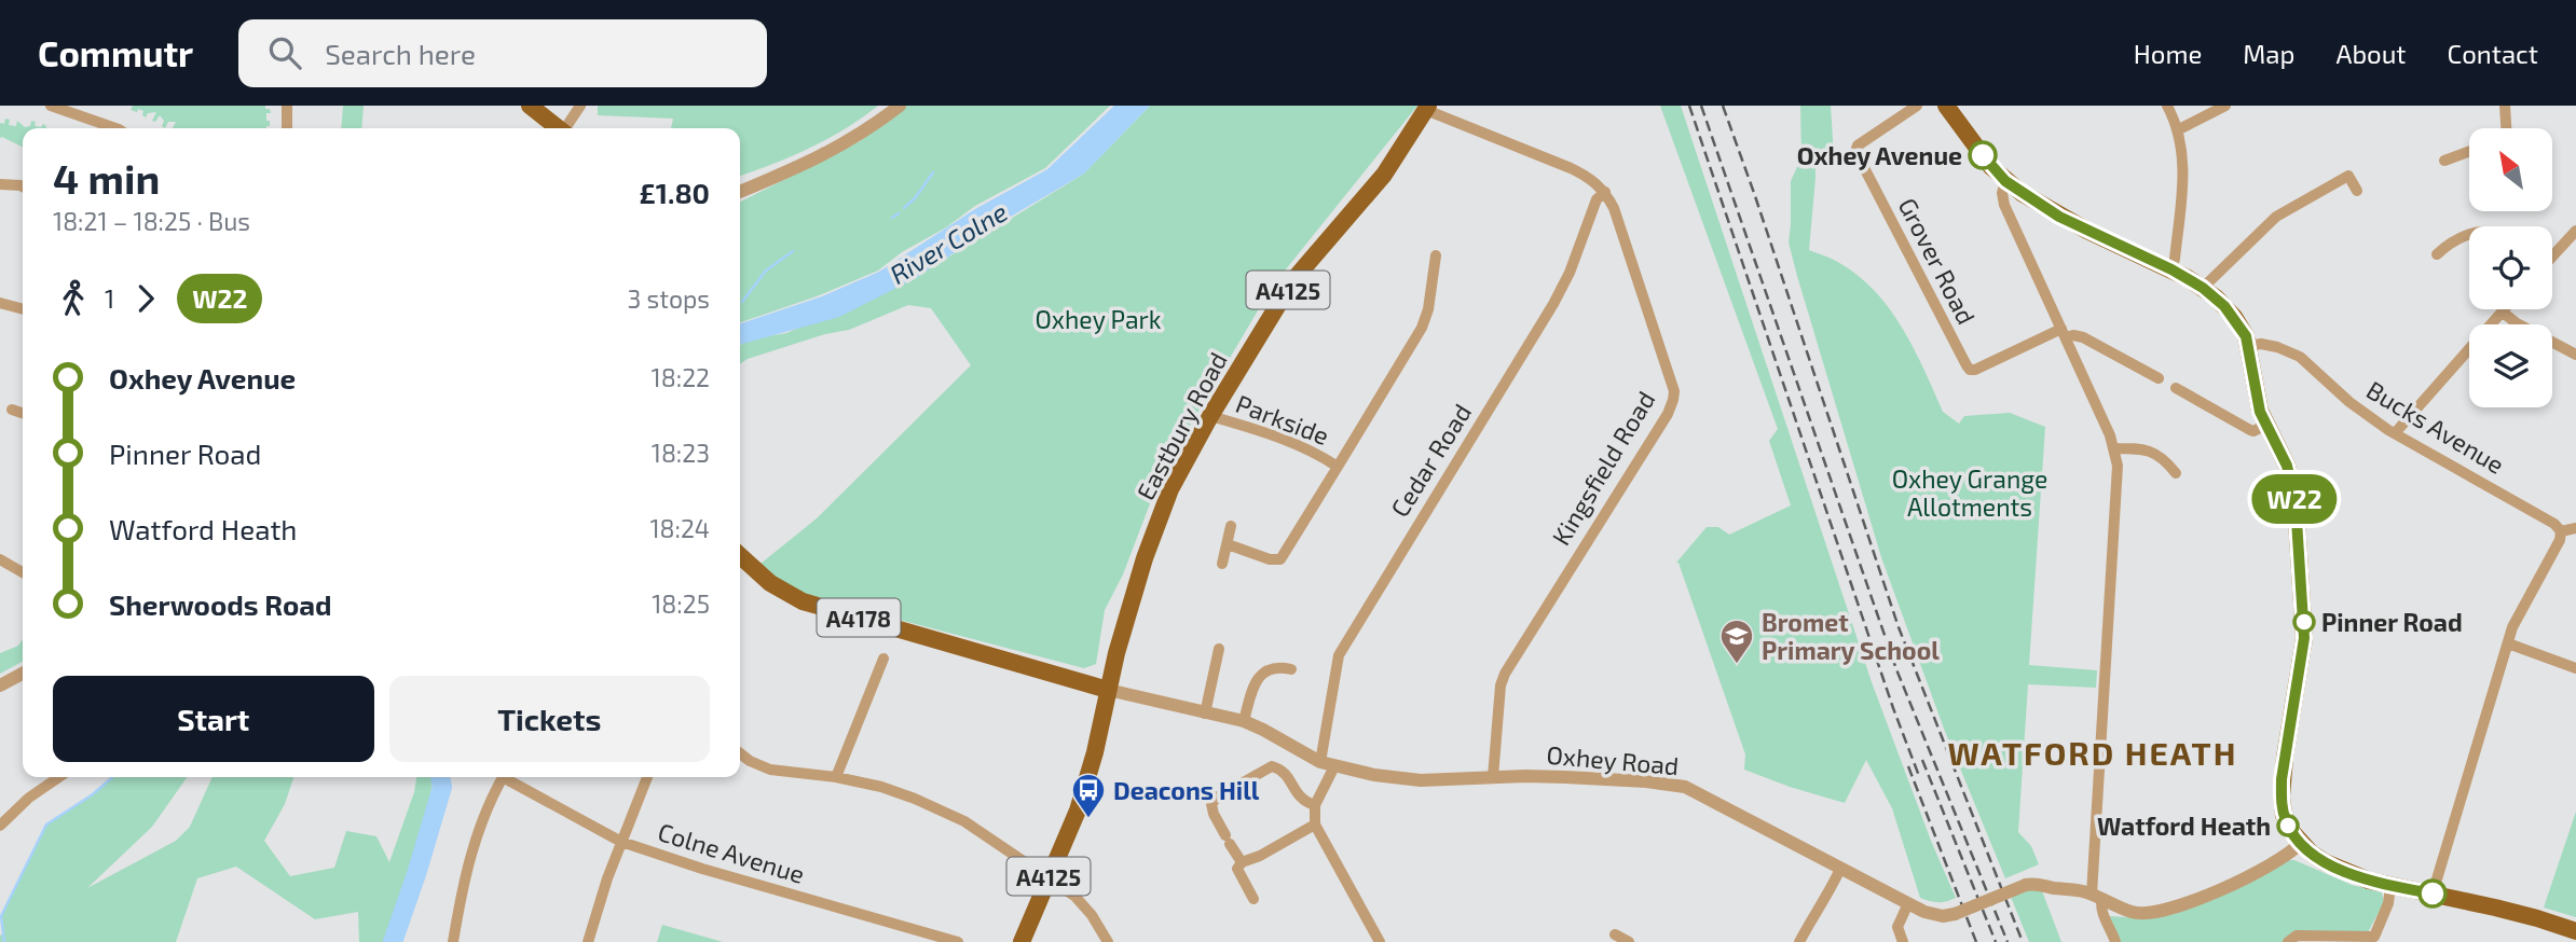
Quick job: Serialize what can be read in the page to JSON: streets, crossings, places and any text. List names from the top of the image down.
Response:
{
  "streets": {
    "main road": ["A4125", "Eastbury Road", "A4178"],
    "street": [
      "Grover Road",
      "Parkside",
      "Bucks Avenue",
      "Cedar Road",
      "Kingsfield Road",
      "Oxhey Road",
      "Colne Avenue"
    ]
  },
  "crossings": [
    ["Parkside", "Eastbury Road"],
    ["Eastbury Road", "A4178"],
    ["Eastbury Road", "Oxhey Road"],
    ["Cedar Road", "Kingsfield Road"],
    ["Cedar Road", "Oxhey Road"],
    ["Kingsfield Road", "Oxhey Road"],
    ["A4178", "Oxhey Road"]
  ],
  "districts": ["WATFORD HEATH"],
  "water": ["River Colne"],
  "parks": ["Oxhey Park", "Oxhey Grange Allotments"],
  "places": {
    "other": ["Oxhey Avenue", "Pinner Road", "Watford Heath"],
    "school or university": ["Bromet Primary School"],
    "bus stop": ["Deacons Hill"]
  },
  "lines": ["bus line W22"],
  "north": "top left",
  "page": {
    "header": "Commutr",
    "search": "Search here",
    "nav": [
      "Home",
      "Map",
      "About",
      "Contact"
    ],
    "on_map": "W22",
    "heading": ["4 min", "18:21 – 18:25 · Bus", "£1.80"],
    "legs": ["1", "W22", "3 stops"],
    "list": [
      {
        "name": "Oxhey Avenue",
        "value": "18:22"
      },
      {
        "name": "Pinner Road",
        "value": "18:23"
      },
      {
        "name": "Watford Heath",
        "value": "18:24"
      },
      {
        "name": "Sherwoods Road",
        "value": "18:25"
      }
    ],
    "buttons": ["Start", "Tickets"]
  }
}
